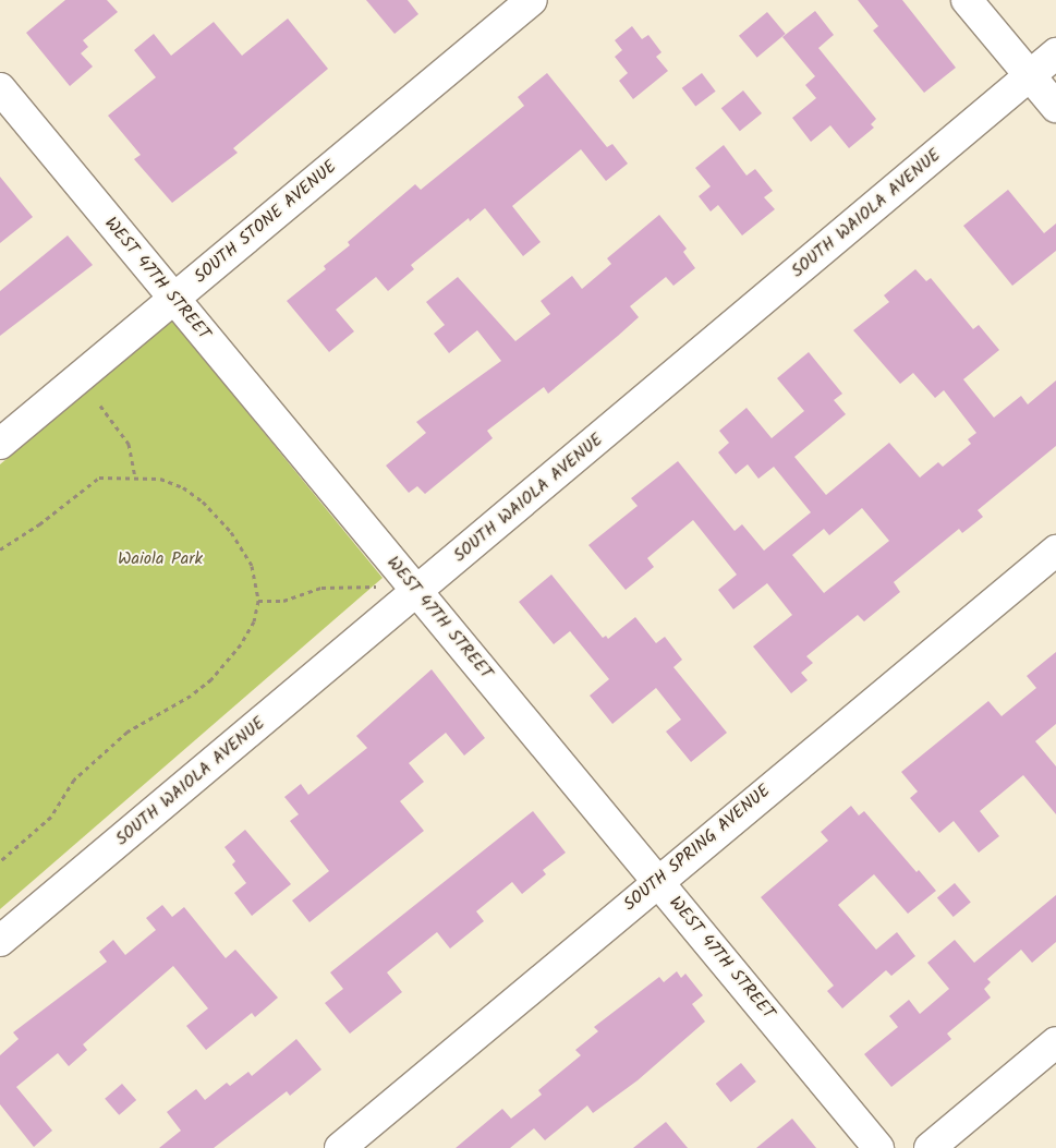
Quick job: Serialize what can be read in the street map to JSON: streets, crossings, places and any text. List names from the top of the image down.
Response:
{
  "streets": {
    "street": [
      "SOUTH WAIOLA AVENUE",
      "SOUTH STONE AVENUE",
      "WEST 47TH STREET",
      "SOUTH SPRING AVENUE"
    ]
  },
  "crossings": [
    ["SOUTH WAIOLA AVENUE", "WEST 47TH STREET"],
    ["SOUTH STONE AVENUE", "WEST 47TH STREET"],
    ["WEST 47TH STREET", "SOUTH SPRING AVENUE"]
  ],
  "parks": ["Waiola Park"]
}
